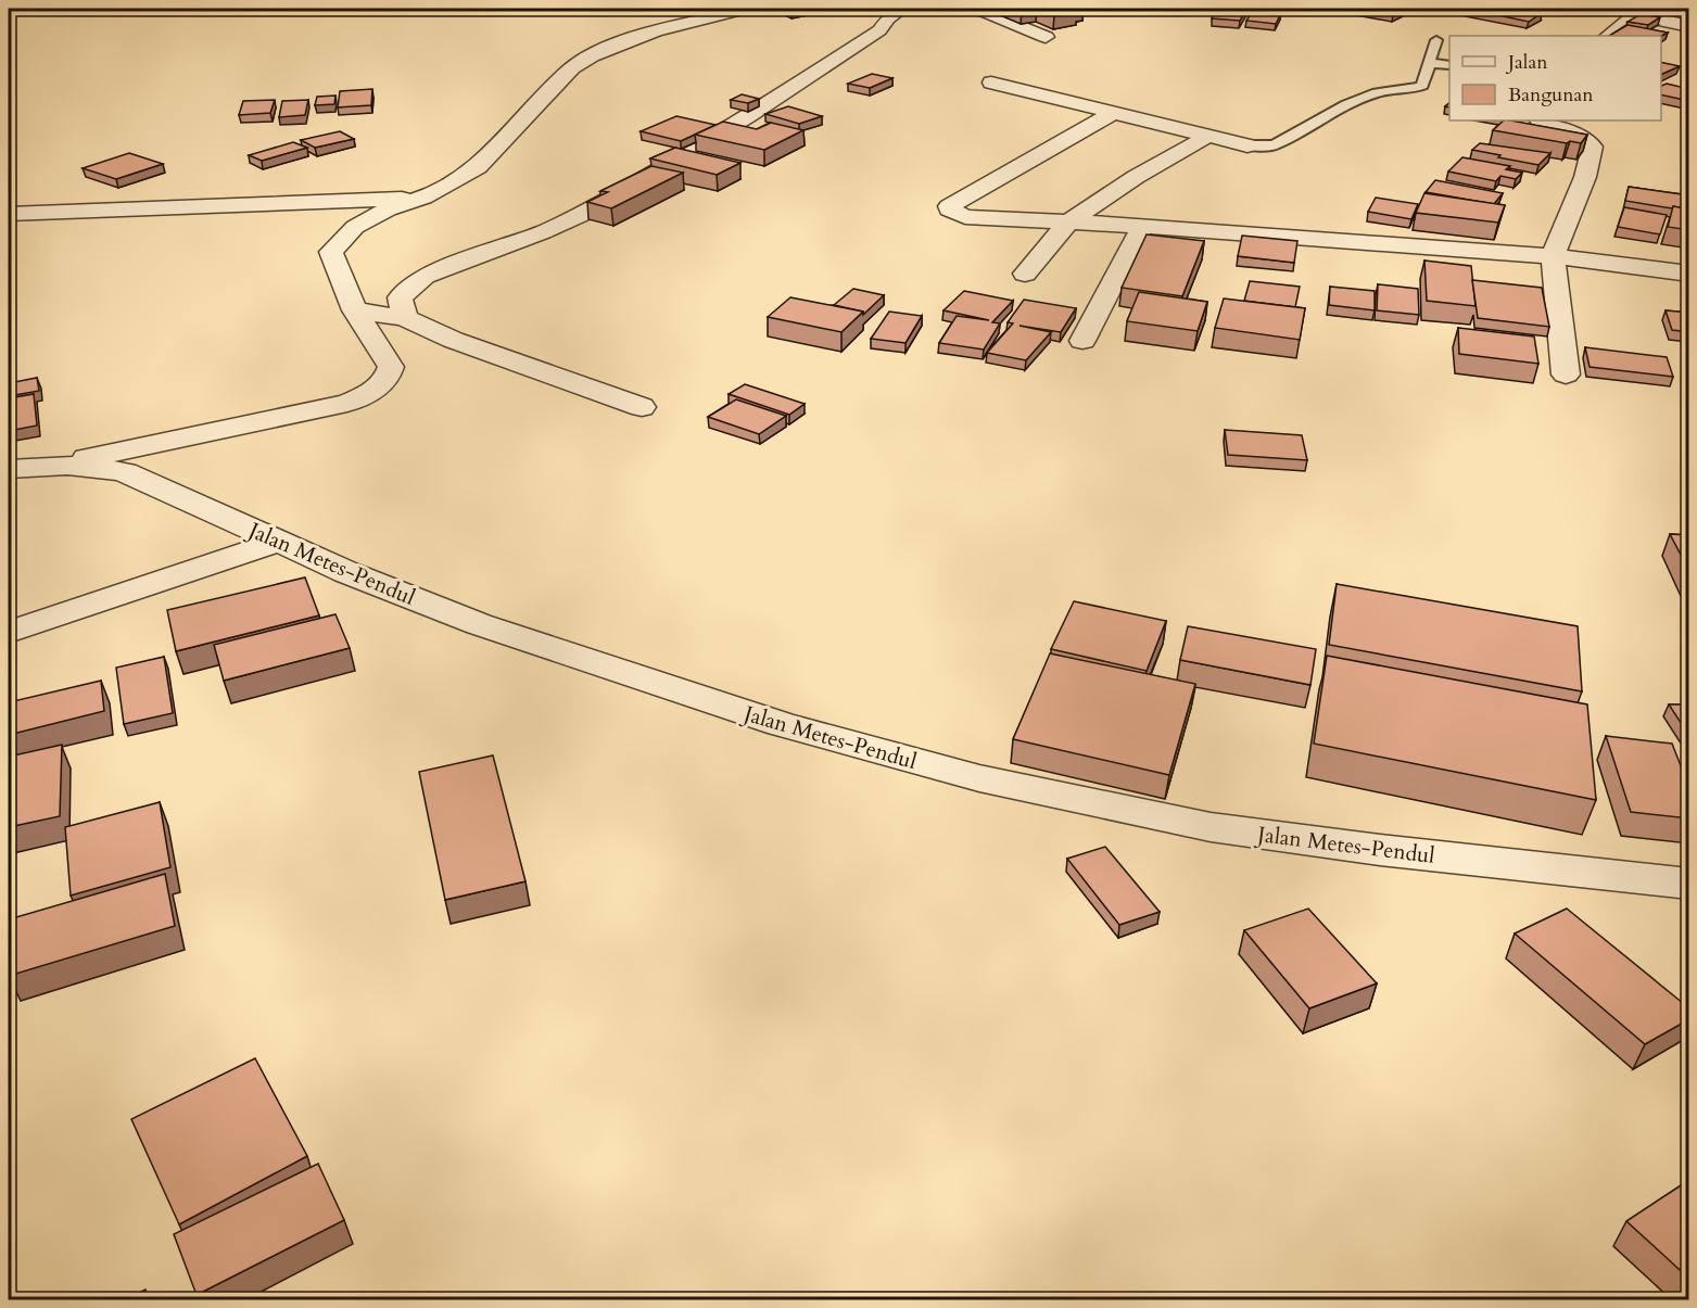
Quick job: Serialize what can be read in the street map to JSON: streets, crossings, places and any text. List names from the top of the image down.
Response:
{
  "streets": {
    "street": ["Jalan Metes-Pendul"]
  },
  "legend": ["Jalan", "Bangunan"]
}
